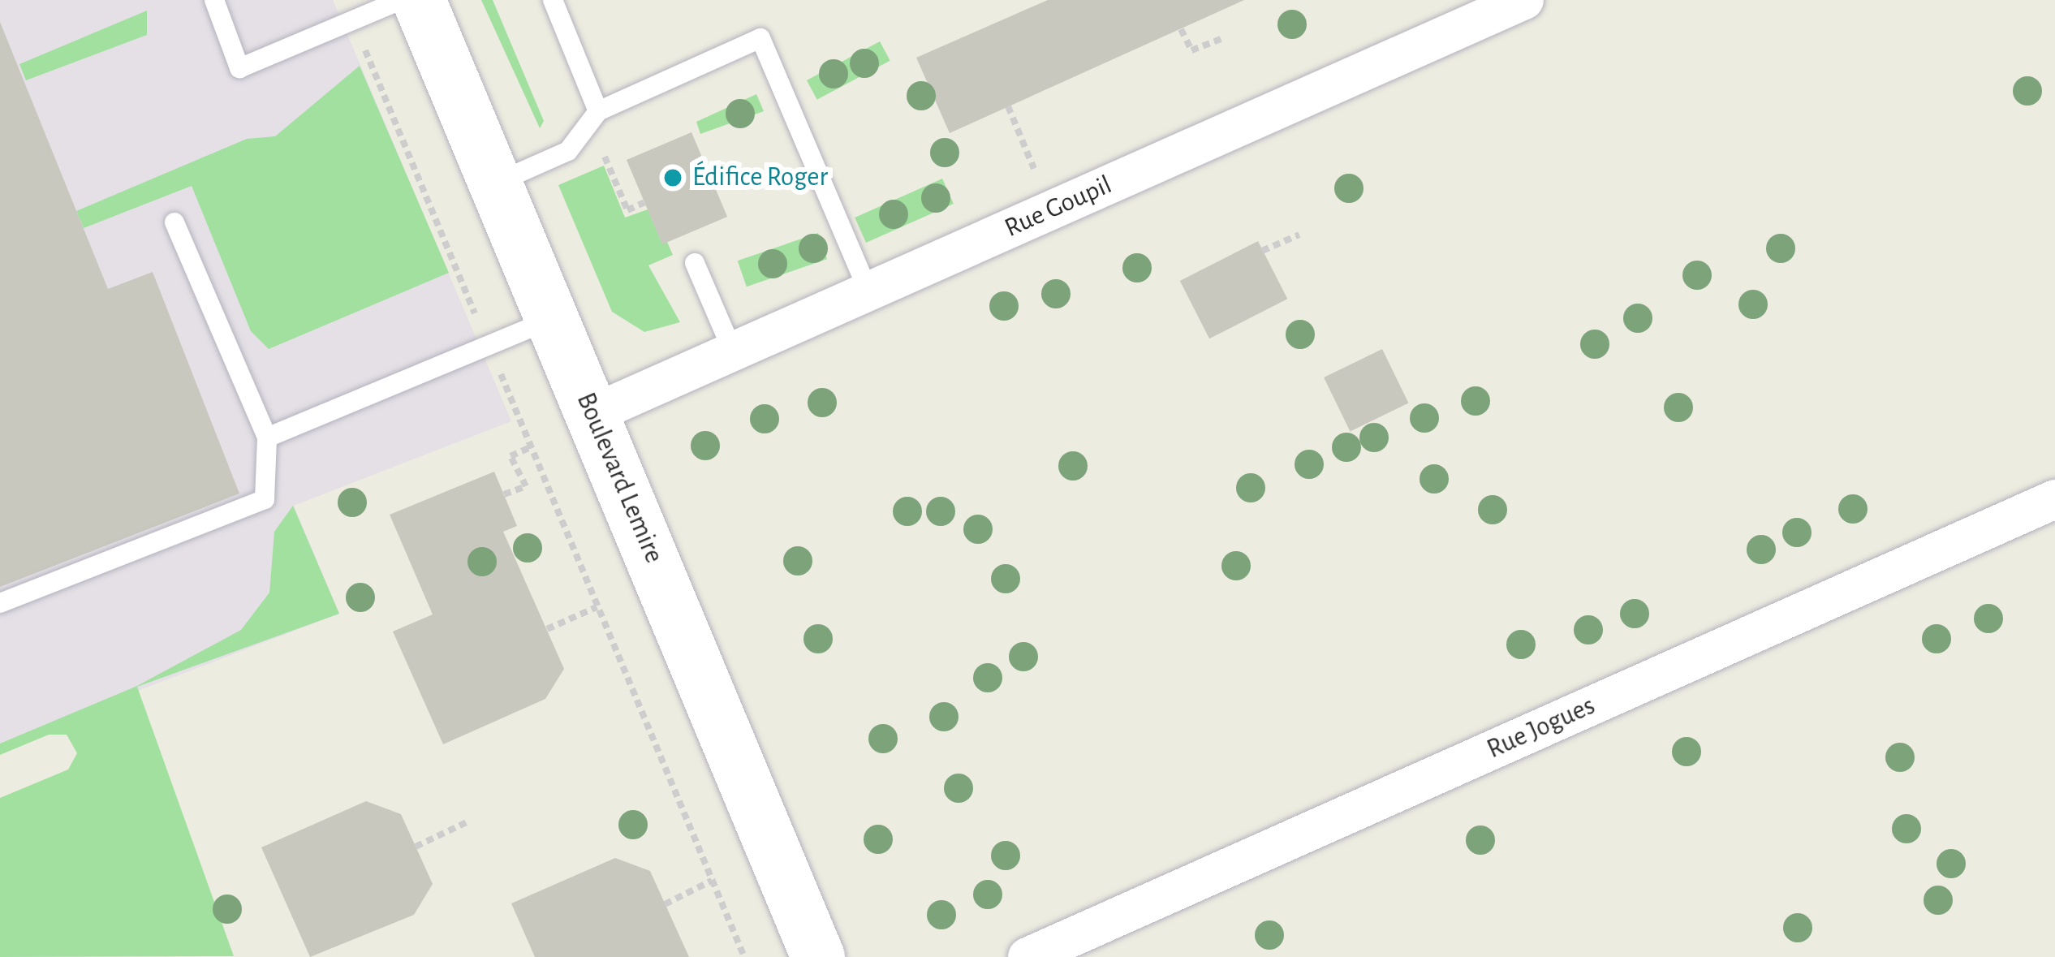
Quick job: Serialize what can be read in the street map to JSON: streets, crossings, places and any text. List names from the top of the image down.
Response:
{
  "streets": {
    "main road": ["Boulevard Lemire"],
    "street": ["Rue Goupil", "Rue Jogues"]
  },
  "crossings": [
    ["Rue Goupil", "Boulevard Lemire"]
  ],
  "places": ["Édifice Roger"]
}
